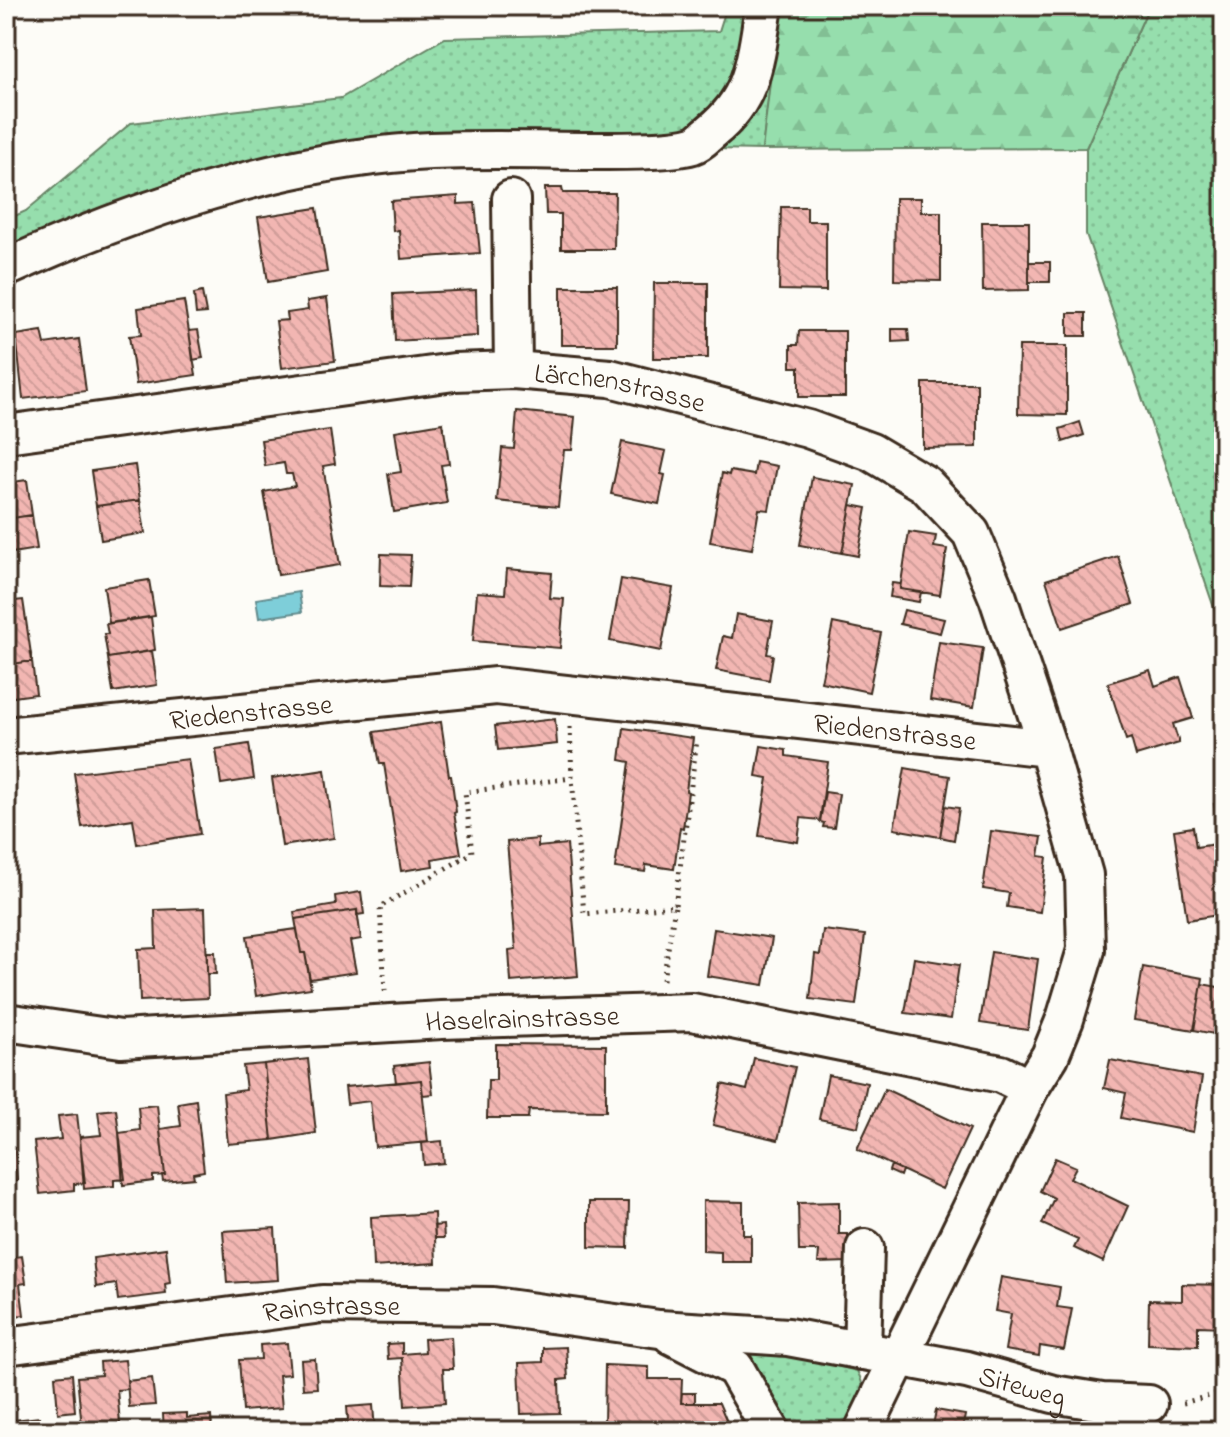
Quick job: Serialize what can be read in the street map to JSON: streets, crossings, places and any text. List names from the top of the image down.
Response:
{
  "streets": {
    "street": [
      "Lärchenstrasse",
      "Riedenstrasse",
      "Haselrainstrasse",
      "Rainstrasse",
      "Siteweg"
    ]
  },
  "crossings": [
    ["Lärchenstrasse", "Riedenstrasse"],
    ["Rainstrasse", "Siteweg"]
  ]
}
